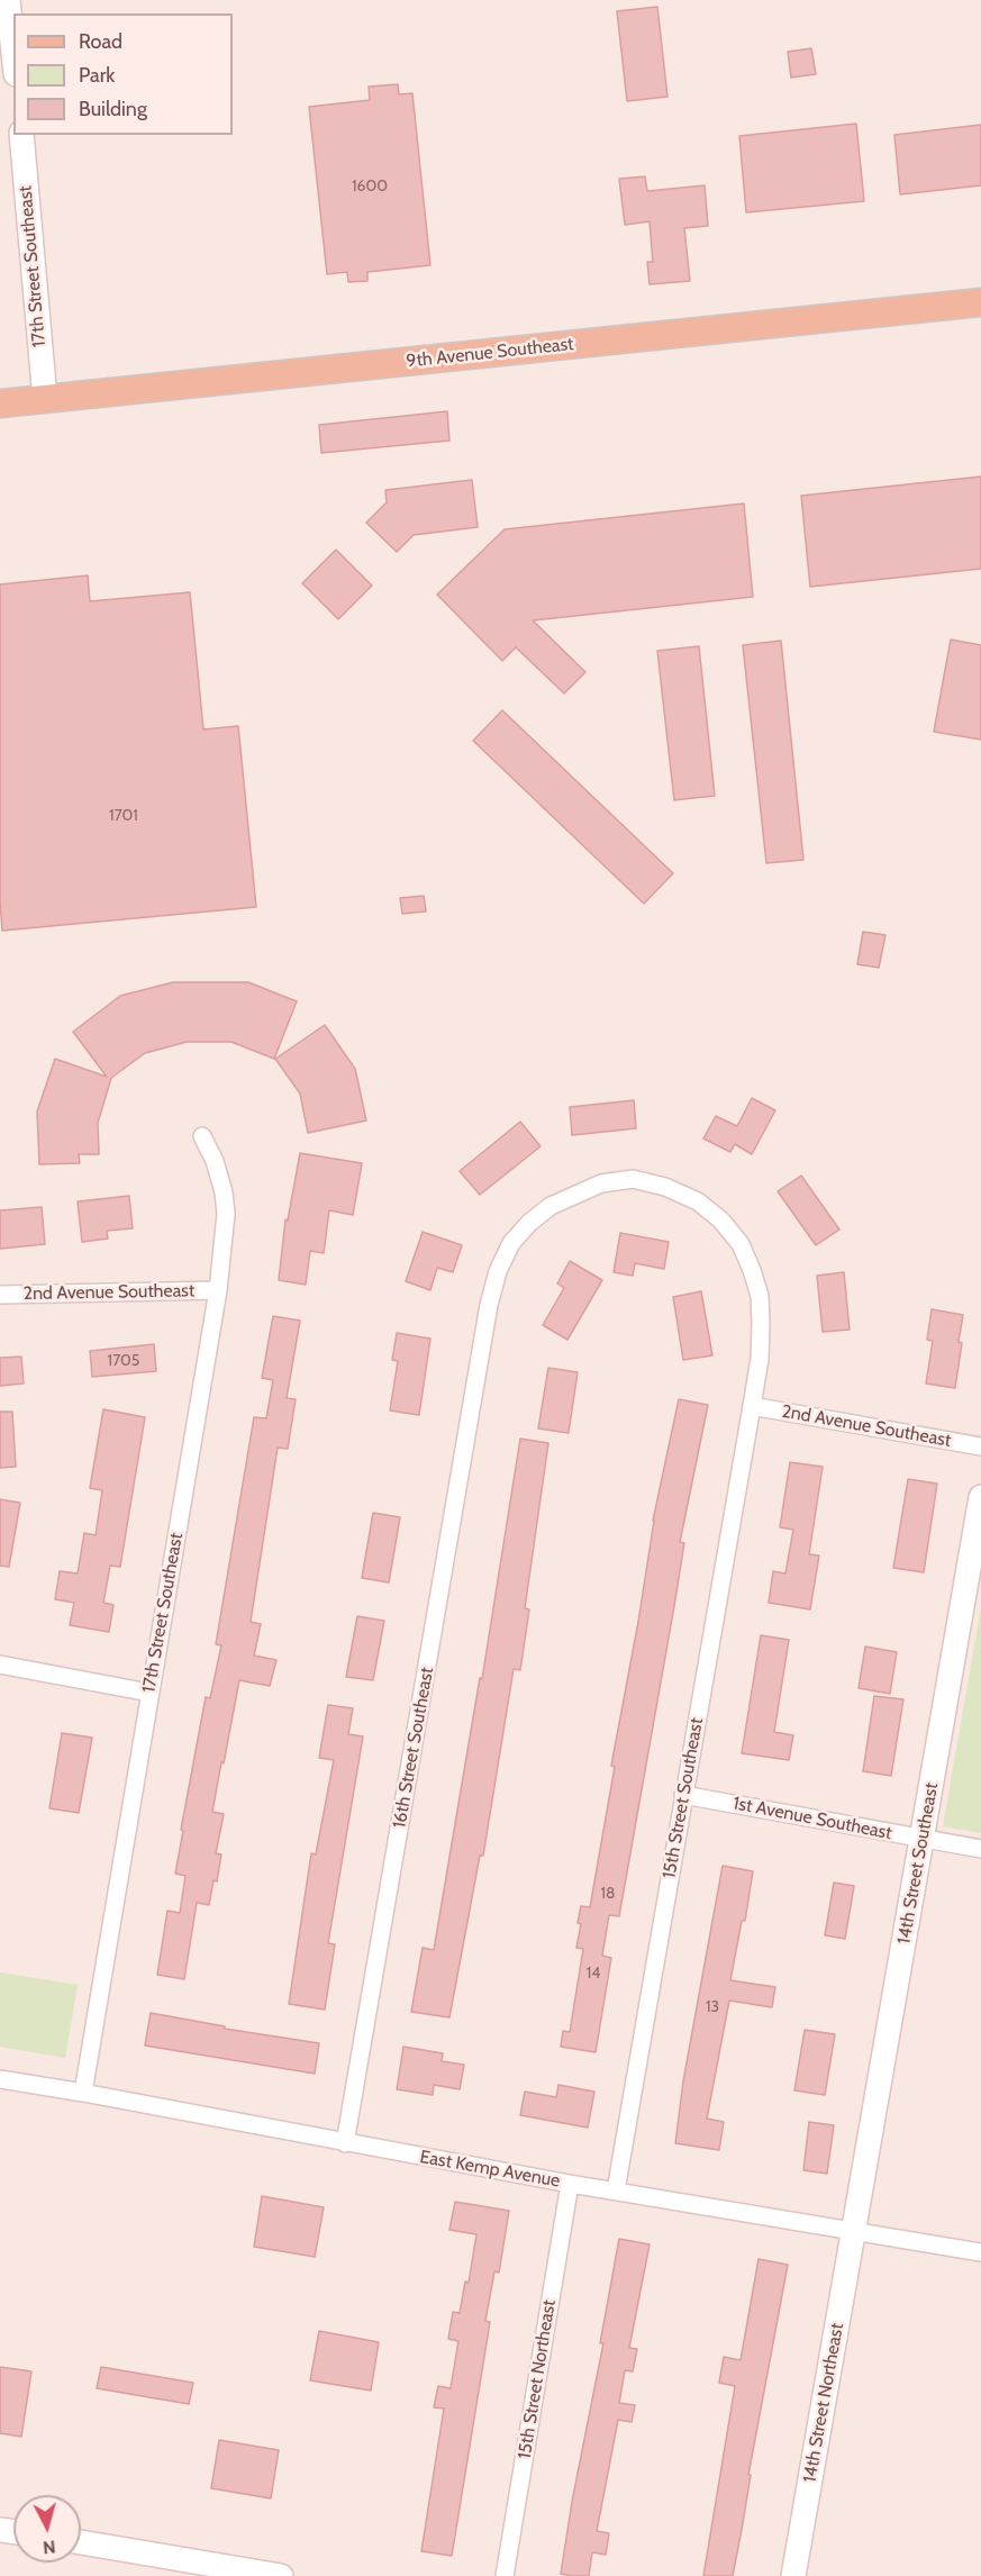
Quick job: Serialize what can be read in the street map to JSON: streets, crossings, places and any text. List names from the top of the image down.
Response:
{
  "streets": {
    "main road": ["9th Avenue Southeast"],
    "street": [
      "17th Street Southeast",
      "2nd Avenue Southeast",
      "16th Street Southeast",
      "15th Street Southeast",
      "1st Avenue Southeast",
      "14th Street Southeast",
      "East Kemp Avenue",
      "15th Street Northeast",
      "14th Street Northeast"
    ]
  },
  "crossings": [
    ["17th Street Southeast", "9th Avenue Southeast"],
    ["17th Street Southeast", "2nd Avenue Southeast"],
    ["17th Street Southeast", "East Kemp Avenue"],
    ["2nd Avenue Southeast", "15th Street Southeast"],
    ["16th Street Southeast", "15th Street Southeast"],
    ["16th Street Southeast", "East Kemp Avenue"],
    ["15th Street Southeast", "1st Avenue Southeast"],
    ["15th Street Southeast", "East Kemp Avenue"],
    ["1st Avenue Southeast", "14th Street Southeast"],
    ["14th Street Southeast", "East Kemp Avenue"],
    ["14th Street Southeast", "14th Street Northeast"],
    ["East Kemp Avenue", "15th Street Northeast"],
    ["East Kemp Avenue", "14th Street Northeast"]
  ],
  "house_numbers": [
    "1600",
    "1701",
    "1705",
    "18",
    "14",
    "13"
  ],
  "legend": ["Road", "Park", "Building"],
  "north": "bottom"
}
